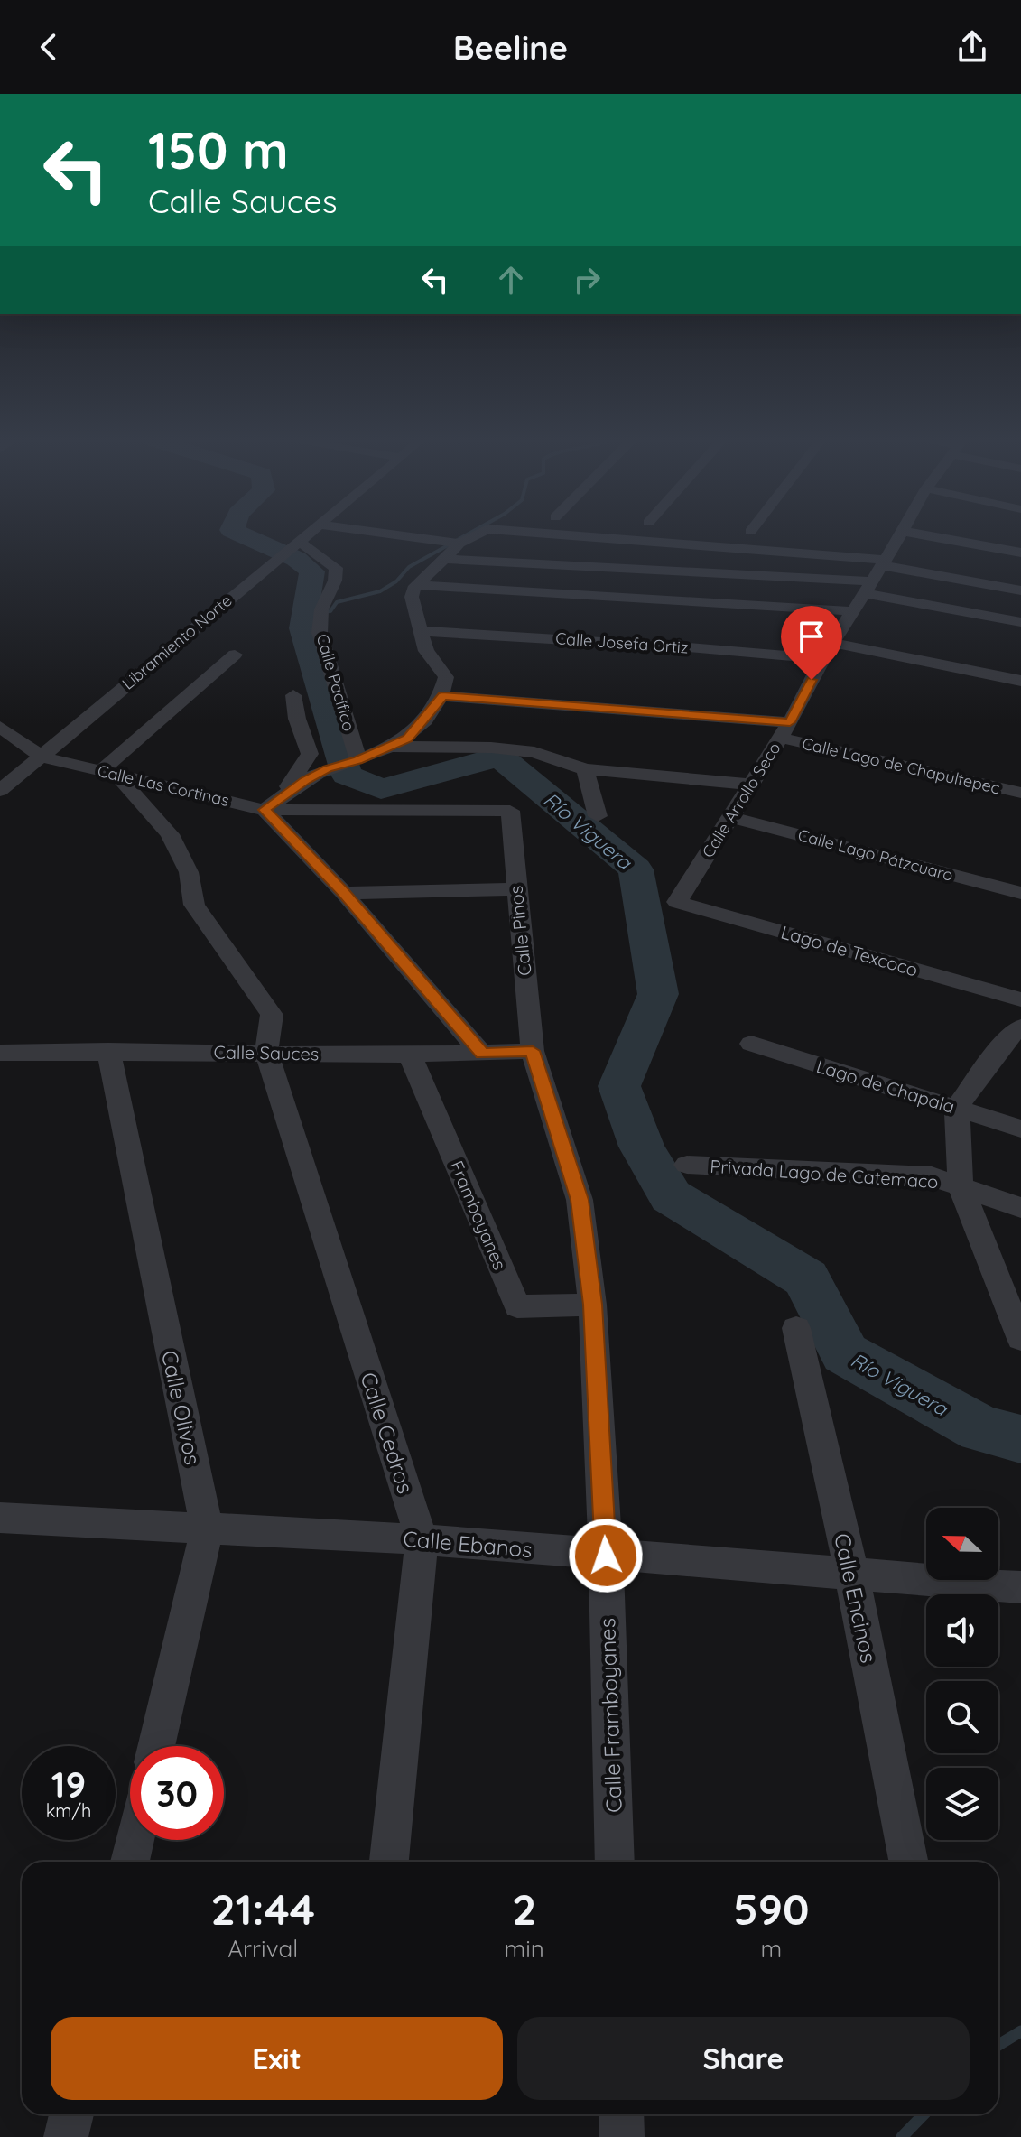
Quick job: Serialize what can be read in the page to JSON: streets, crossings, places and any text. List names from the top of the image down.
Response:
{
  "streets": {
    "street": [
      "Libramiento Norte",
      "Calle Josefa Ortiz",
      "Calle Pacífico",
      "Calle Lago de Chapultepec",
      "Calle Las Cortinas",
      "Calle Arrollo Seco",
      "Calle Lago Pátzcuaro",
      "Calle Pinos",
      "Lago de Texcoco",
      "Calle Sauces",
      "Lago de Chapala",
      "Privada Lago de Catemaco",
      "Framboyanes",
      "Calle Olivos",
      "Calle Cedros",
      "Calle Ebanos",
      "Calle Encinos",
      "Calle Framboyanes"
    ]
  },
  "crossings": [
    ["Libramiento Norte", "Calle Pacífico"],
    ["Libramiento Norte", "Calle Las Cortinas"],
    ["Calle Josefa Ortiz", "Calle Arrollo Seco"],
    ["Calle Lago de Chapultepec", "Calle Arrollo Seco"],
    ["Calle Las Cortinas", "Calle Pinos"],
    ["Calle Arrollo Seco", "Calle Lago Pátzcuaro"],
    ["Calle Arrollo Seco", "Lago de Texcoco"],
    ["Calle Pinos", "Calle Sauces"],
    ["Calle Pinos", "Calle Framboyanes"],
    ["Calle Sauces", "Framboyanes"],
    ["Calle Sauces", "Calle Olivos"],
    ["Calle Sauces", "Calle Cedros"],
    ["Calle Sauces", "Calle Framboyanes"],
    ["Framboyanes", "Calle Framboyanes"],
    ["Calle Olivos", "Calle Ebanos"],
    ["Calle Cedros", "Calle Ebanos"],
    ["Calle Ebanos", "Calle Encinos"],
    ["Calle Ebanos", "Calle Framboyanes"]
  ],
  "water": ["Río Viguera"],
  "north": "left",
  "page": {
    "header": "Beeline",
    "turn": ["150 m", "Calle Sauces"],
    "speed": "19 km/h",
    "limit": "30",
    "eta": [
      "21:44",
      "Arrival",
      "2",
      "min",
      "590",
      "m"
    ],
    "buttons": ["Exit", "Share"]
  }
}
